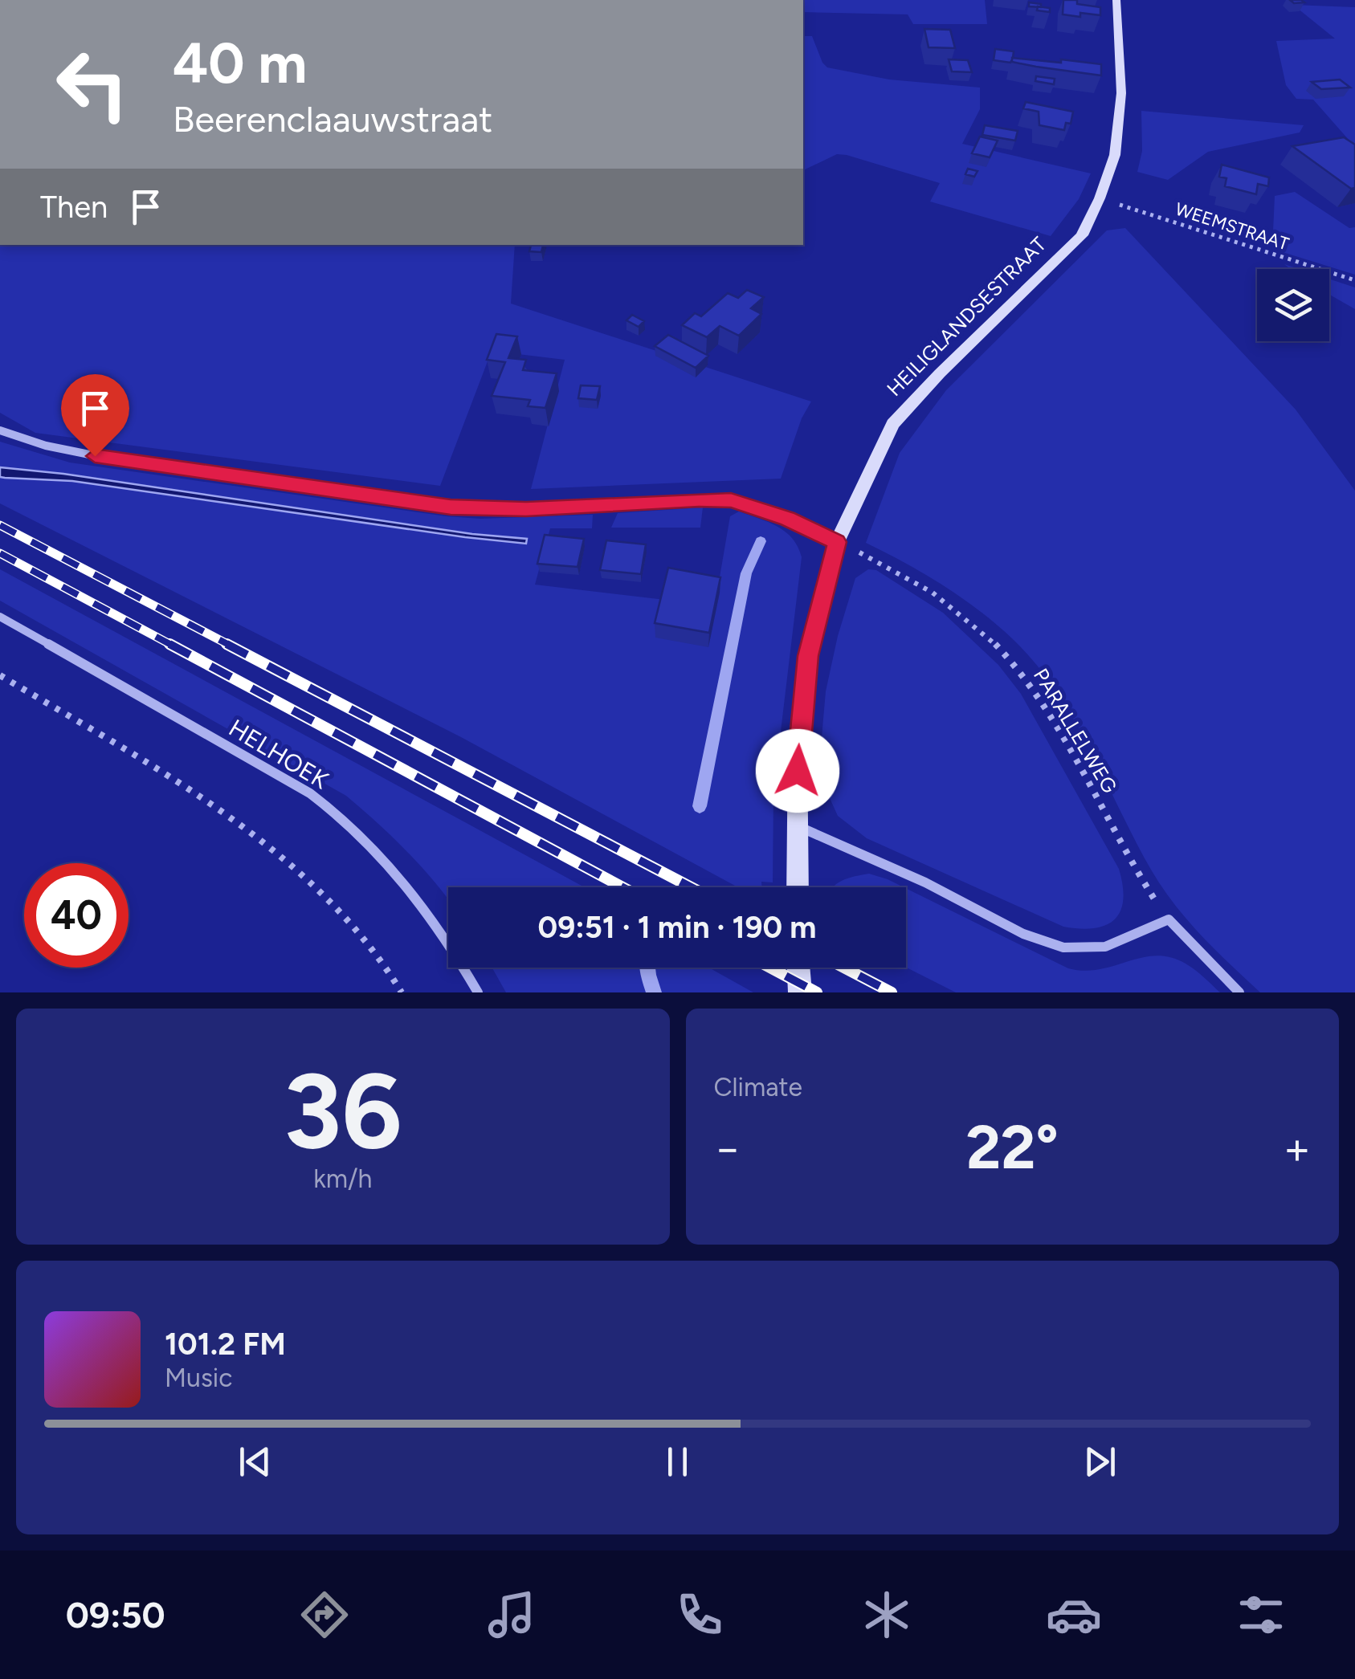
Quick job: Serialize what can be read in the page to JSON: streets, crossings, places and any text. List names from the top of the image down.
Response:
{
  "streets": {
    "street": ["HEILIGLANDSESTRAAT", "HELHOEK"],
    "path": ["WEEMSTRAAT", "PARALLELWEG"]
  },
  "crossings": [
    ["WEEMSTRAAT", "HEILIGLANDSESTRAAT"],
    ["HEILIGLANDSESTRAAT", "PARALLELWEG"]
  ],
  "page": {
    "turn": ["40 m", "Beerenclaauwstraat"],
    "then": "Then",
    "limit": "40",
    "trip": "09:51 · 1 min · 190 m",
    "tile": [
      ["36", "km/h"],
      "Climate"
    ],
    "heat": ["−", "22°", "+"],
    "song": ["101.2 FM", "Music"],
    "tabs": "09:50"
  }
}
